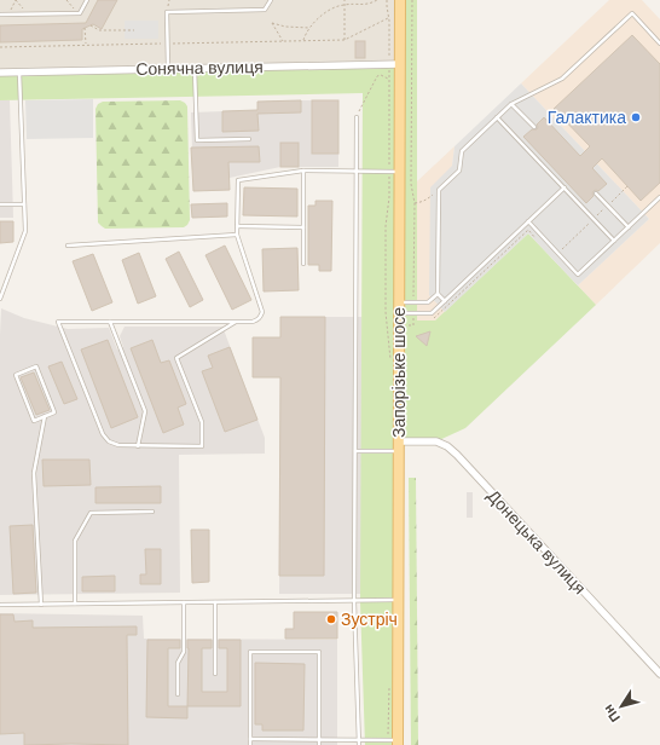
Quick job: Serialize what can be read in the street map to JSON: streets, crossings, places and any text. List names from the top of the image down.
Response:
{
  "streets": {
    "main road": ["Запорізьке шосе"],
    "street": ["Сонячна вулиця", "Донецька вулиця"]
  },
  "crossings": [
    ["Сонячна вулиця", "Запорізьке шосе"],
    ["Запорізьке шосе", "Донецька вулиця"]
  ],
  "places": ["Галактика", "Зустріч"],
  "north": "bottom left"
}
